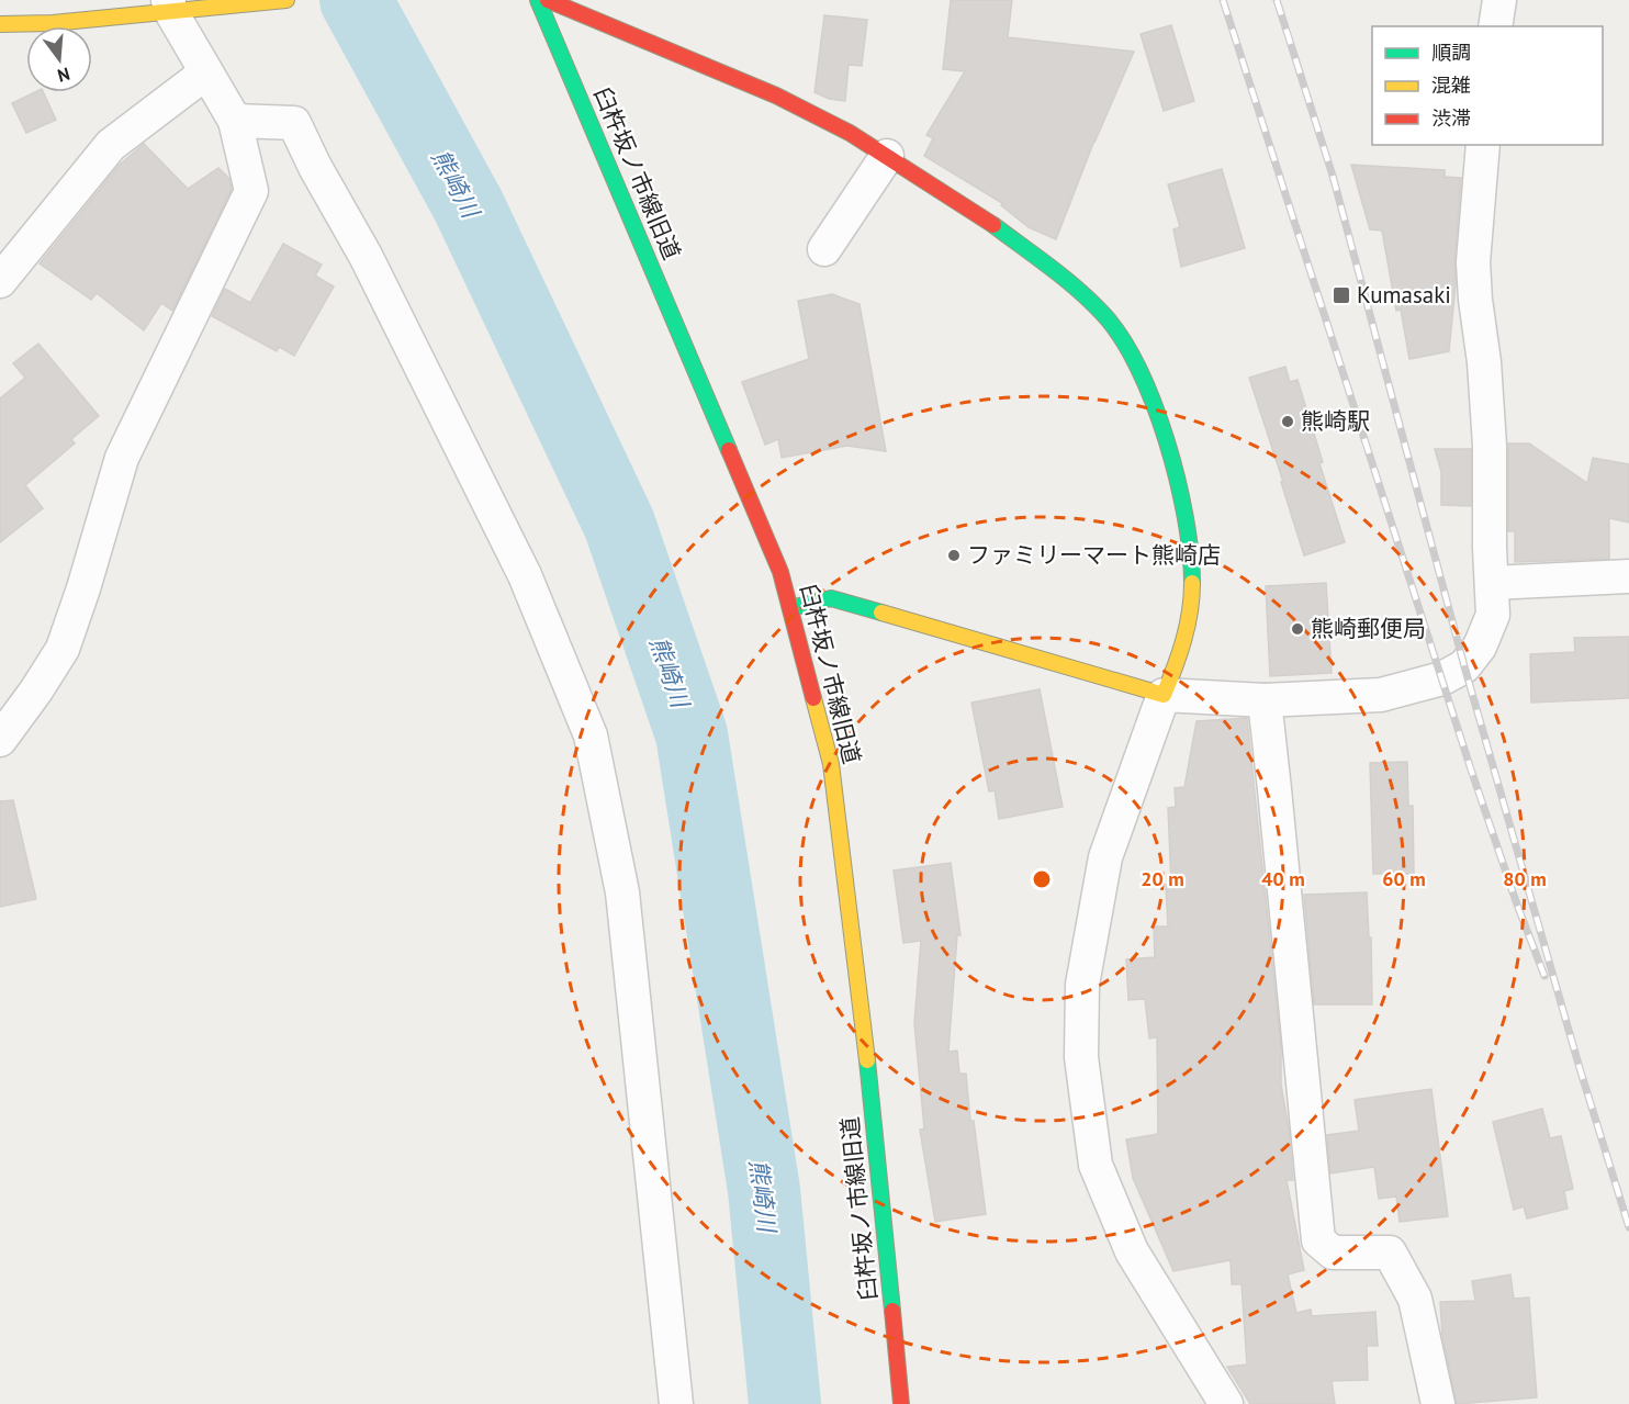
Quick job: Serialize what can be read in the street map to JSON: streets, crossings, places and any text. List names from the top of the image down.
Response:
{
  "streets": {
    "street": ["臼杵坂ノ市線旧道"]
  },
  "water": ["熊崎川"],
  "places": {
    "transit": ["Kumasaki"],
    "other": ["熊崎駅", "ファミリーマート熊崎店", "熊崎郵便局"]
  },
  "legend": ["順調", "混雑", "渋滞"],
  "north": "bottom",
  "rings": [
    "20 m",
    "40 m",
    "60 m",
    "80 m"
  ]
}
